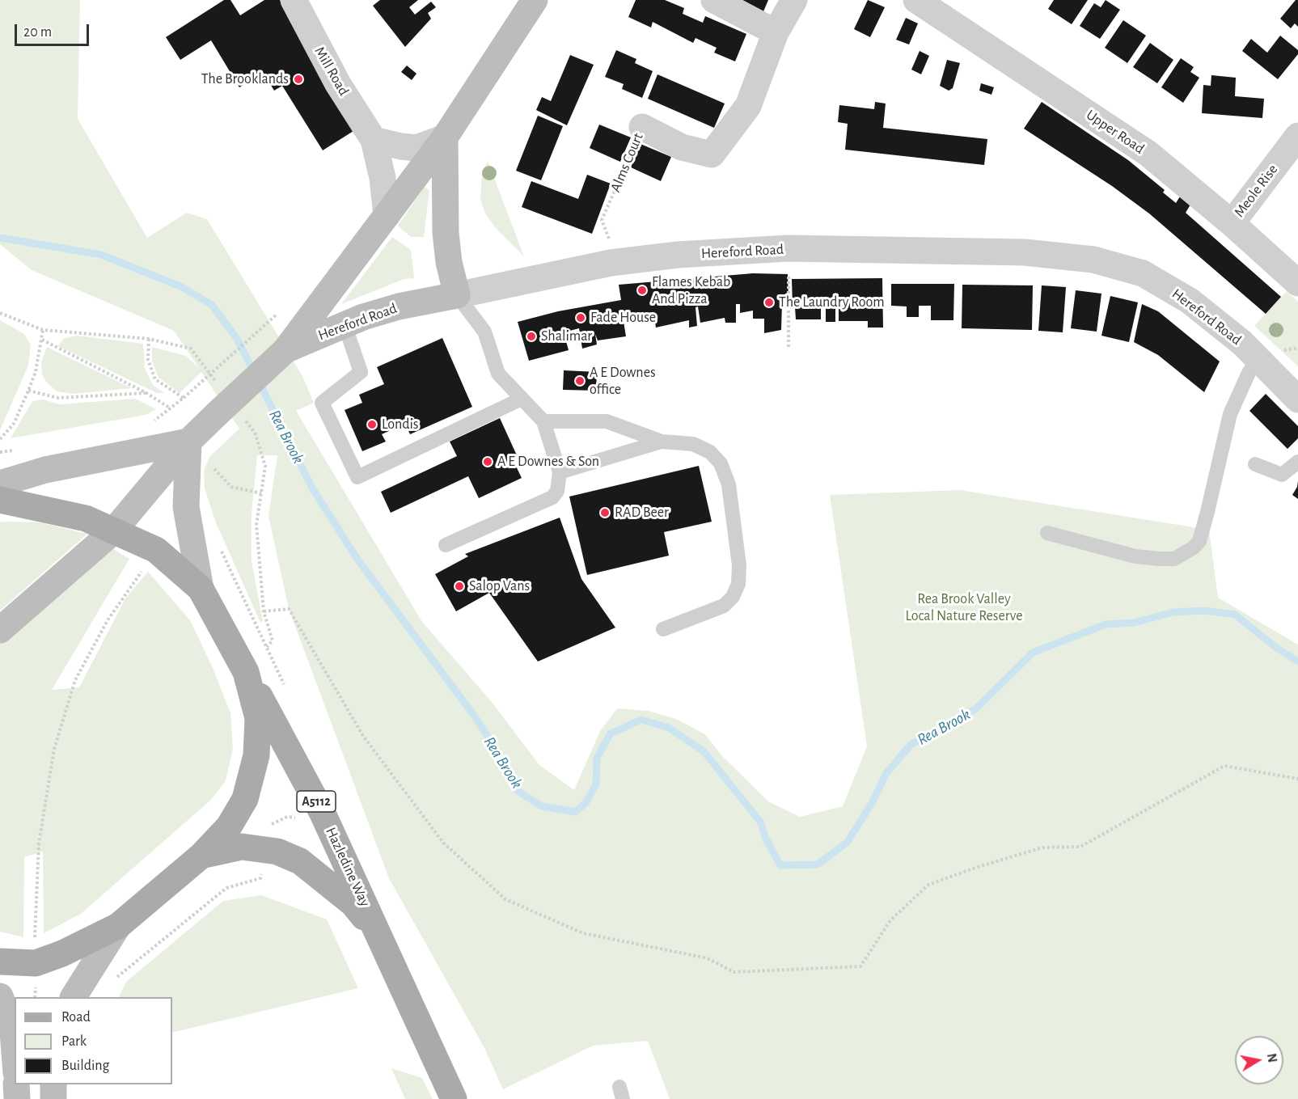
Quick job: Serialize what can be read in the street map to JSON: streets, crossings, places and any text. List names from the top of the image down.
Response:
{
  "streets": {
    "main road": ["Hereford Road", "A5112", "Hazledine Way"],
    "street": [
      "Mill Road",
      "Upper Road",
      "Alms Court",
      "Meole Rise"
    ]
  },
  "crossings": [
    ["Upper Road", "Meole Rise"]
  ],
  "water": ["Rea Brook"],
  "parks": ["Rea Brook Valley Local Nature Reserve"],
  "places": [
    "The Brooklands",
    "Flames Kebab And Pizza",
    "The Laundry Room",
    "Fade House",
    "Shalimar",
    "A E Downes office",
    "Londis",
    "A E Downes & Son",
    "RAD Beer",
    "Salop Vans"
  ],
  "legend": ["Road", "Park", "Building"],
  "scale_bar": "20 m",
  "north": "right"
}
